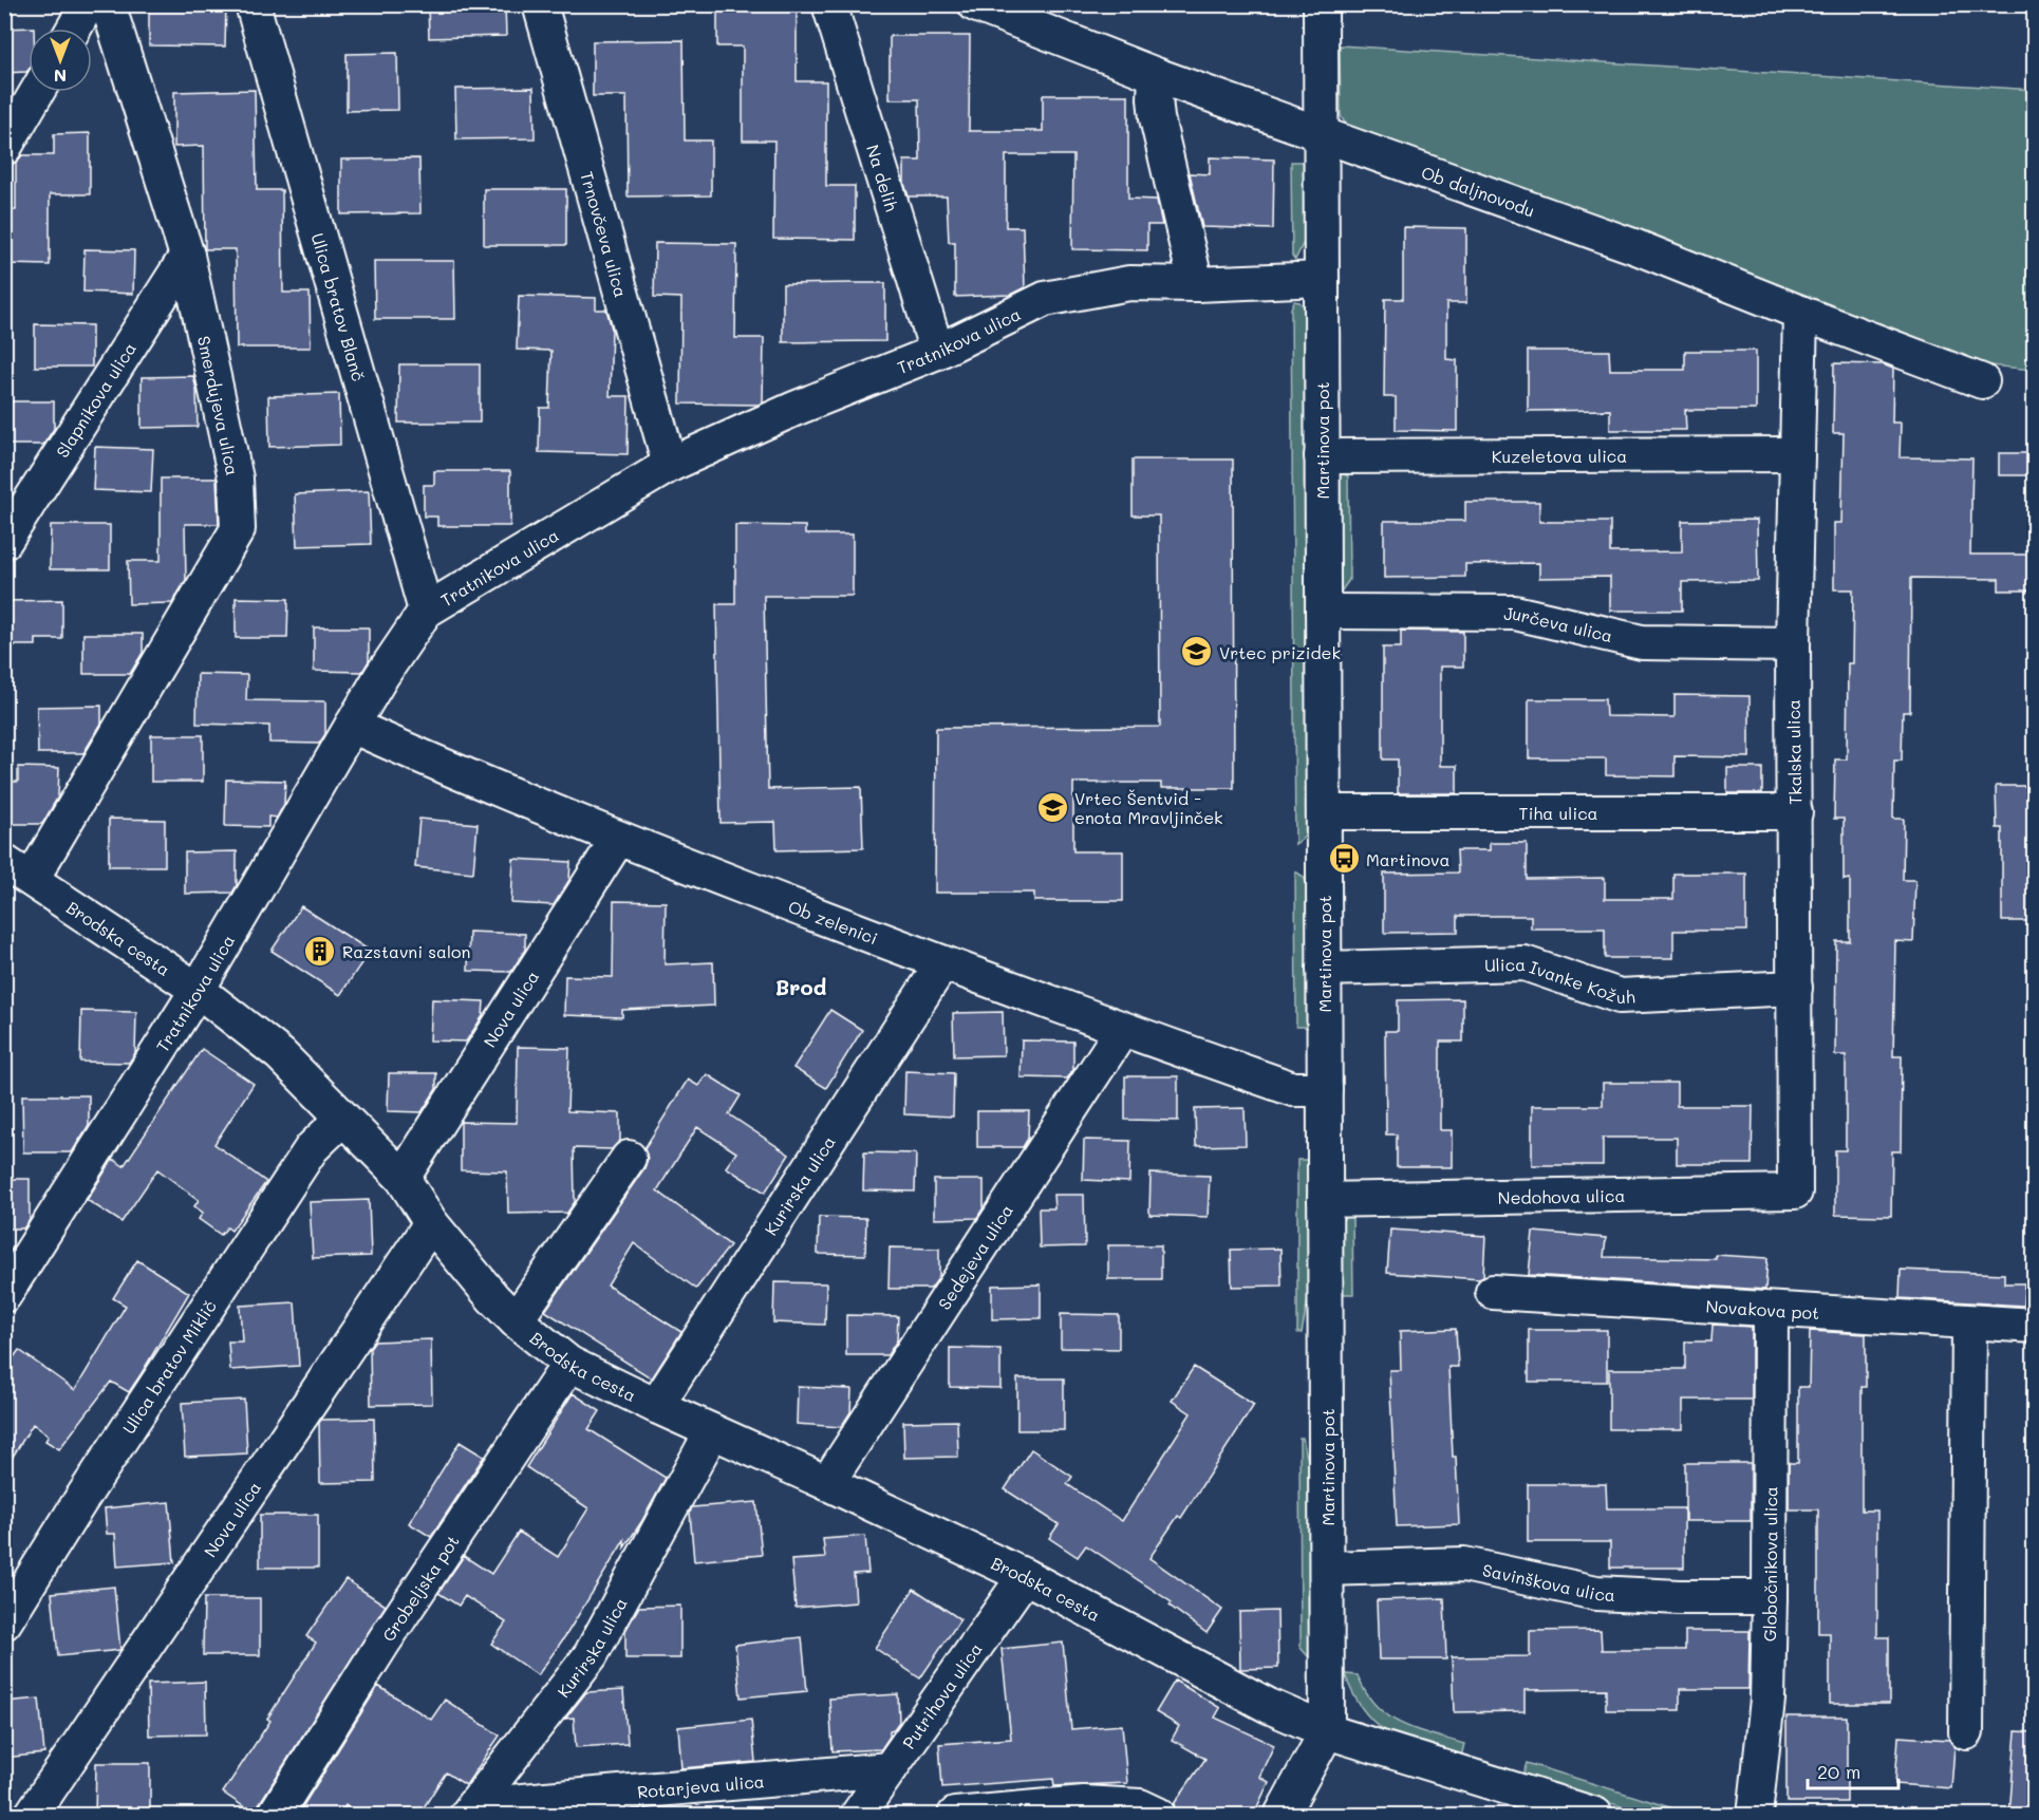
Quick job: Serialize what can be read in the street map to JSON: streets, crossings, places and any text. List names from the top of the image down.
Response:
{
  "streets": {
    "street": [
      "Na delih",
      "Ob daljnovodu",
      "Trnovčeva ulica",
      "Ulica bratov Blanč",
      "Tratnikova ulica",
      "Slapnikova ulica",
      "Smerdujeva ulica",
      "Martinova pot",
      "Kuzeletova ulica",
      "Jurčeva ulica",
      "Tkalska ulica",
      "Tiha ulica",
      "Ob zelenici",
      "Brodska cesta",
      "Ulica Ivanke Kožuh",
      "Nova ulica",
      "Kurirska ulica",
      "Nedohova ulica",
      "Sedejeva ulica",
      "Novakova pot",
      "Ulica bratov Miklič",
      "Globočnikova ulica",
      "Savinškova ulica",
      "Grobeljska pot",
      "Putrihova ulica",
      "Rotarjeva ulica"
    ]
  },
  "crossings": [
    ["Na delih", "Tratnikova ulica"],
    ["Ob daljnovodu", "Martinova pot"],
    ["Ob daljnovodu", "Tkalska ulica"],
    ["Trnovčeva ulica", "Tratnikova ulica"],
    ["Ulica bratov Blanč", "Tratnikova ulica"],
    ["Tratnikova ulica", "Martinova pot"],
    ["Tratnikova ulica", "Ob zelenici"],
    ["Tratnikova ulica", "Brodska cesta"],
    ["Slapnikova ulica", "Smerdujeva ulica"],
    ["Smerdujeva ulica", "Brodska cesta"],
    ["Martinova pot", "Kuzeletova ulica"],
    ["Martinova pot", "Jurčeva ulica"],
    ["Martinova pot", "Tiha ulica"],
    ["Martinova pot", "Ob zelenici"],
    ["Martinova pot", "Brodska cesta"],
    ["Martinova pot", "Ulica Ivanke Kožuh"],
    ["Martinova pot", "Nedohova ulica"],
    ["Martinova pot", "Savinškova ulica"],
    ["Kuzeletova ulica", "Tkalska ulica"],
    ["Jurčeva ulica", "Tkalska ulica"],
    ["Tkalska ulica", "Tiha ulica"],
    ["Tkalska ulica", "Ulica Ivanke Kožuh"],
    ["Tkalska ulica", "Nedohova ulica"],
    ["Ob zelenici", "Nova ulica"],
    ["Ob zelenici", "Kurirska ulica"],
    ["Ob zelenici", "Sedejeva ulica"],
    ["Brodska cesta", "Nova ulica"],
    ["Brodska cesta", "Kurirska ulica"],
    ["Brodska cesta", "Sedejeva ulica"],
    ["Brodska cesta", "Ulica bratov Miklič"],
    ["Brodska cesta", "Grobeljska pot"],
    ["Brodska cesta", "Putrihova ulica"],
    ["Kurirska ulica", "Rotarjeva ulica"],
    ["Novakova pot", "Globočnikova ulica"],
    ["Globočnikova ulica", "Savinškova ulica"],
    ["Putrihova ulica", "Rotarjeva ulica"]
  ],
  "districts": ["Brod"],
  "places": {
    "school or university": ["Vrtec prizidek", "Vrtec Šentvid - enota Mravljinček"],
    "bus stop": ["Martinova"],
    "building": ["Razstavni salon"]
  },
  "scale_bar": "20 m",
  "north": "bottom"
}
